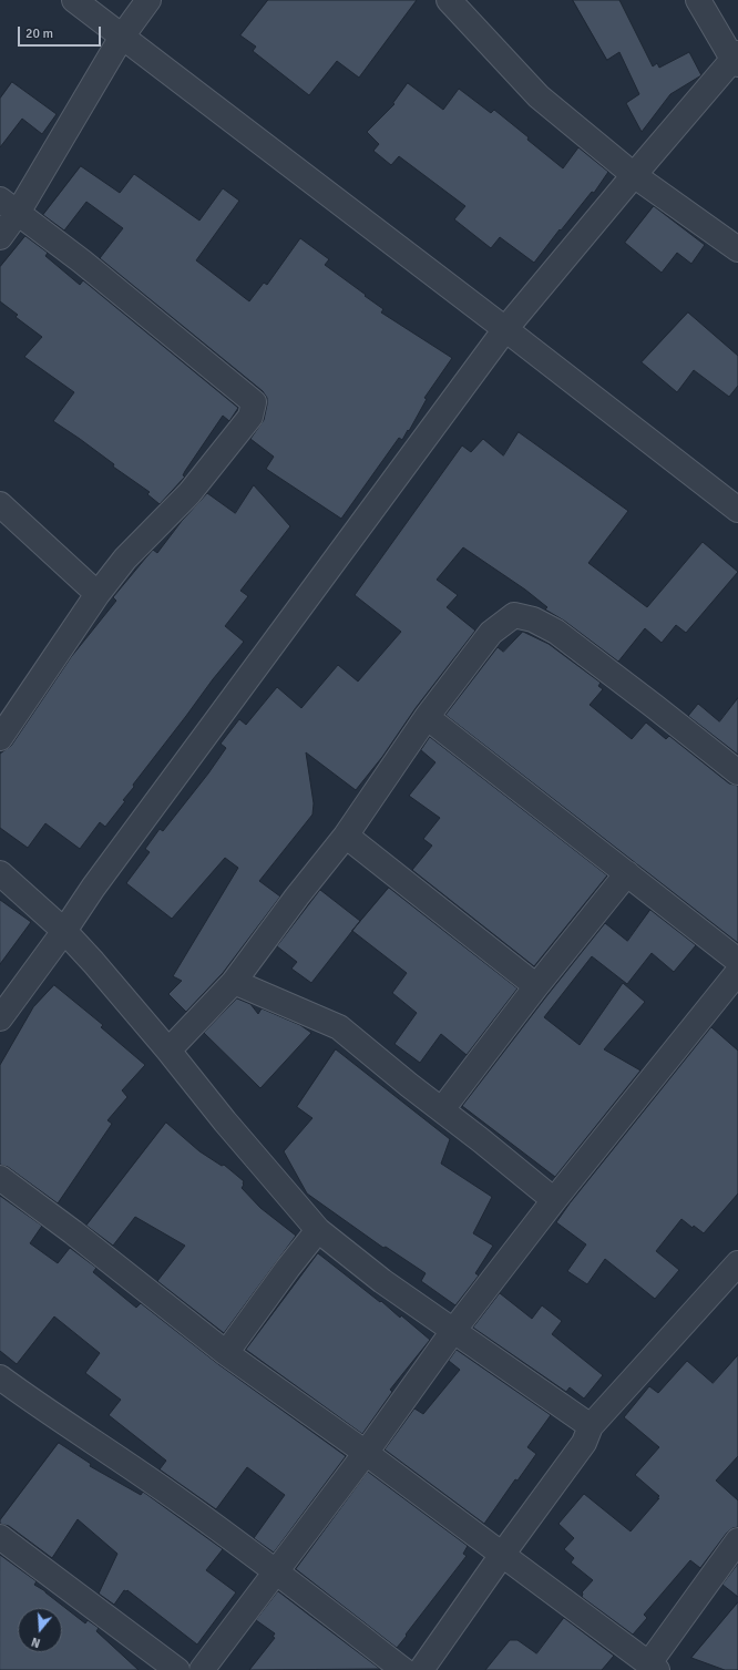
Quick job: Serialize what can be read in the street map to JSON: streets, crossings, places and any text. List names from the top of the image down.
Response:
{
  "scale_bar": "20 m",
  "north": "bottom"
}
